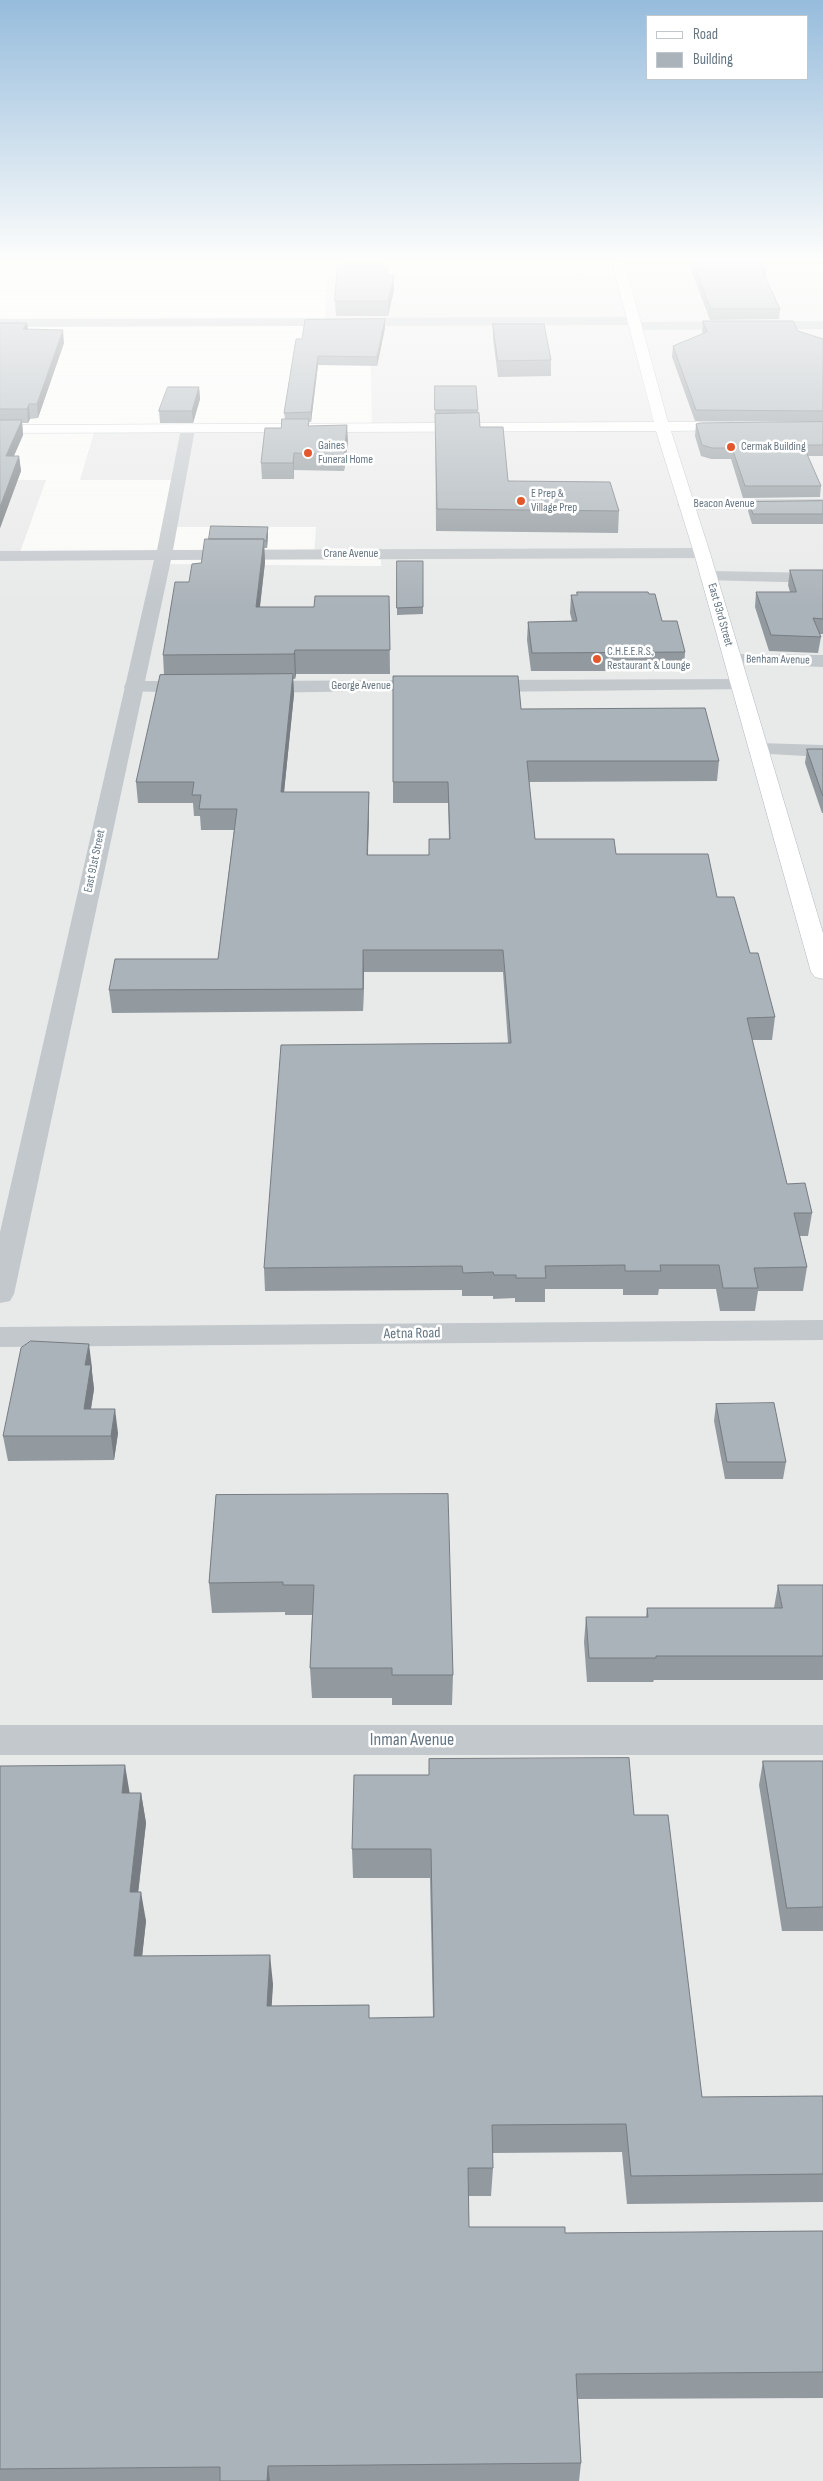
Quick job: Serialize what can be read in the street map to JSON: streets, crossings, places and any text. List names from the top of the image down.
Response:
{
  "streets": {
    "main road": ["East 93rd Street"],
    "street": [
      "Beacon Avenue",
      "Crane Avenue",
      "Benham Avenue",
      "George Avenue",
      "East 91st Street",
      "Aetna Road",
      "Inman Avenue"
    ]
  },
  "crossings": [
    ["Beacon Avenue", "East 93rd Street"],
    ["Crane Avenue", "East 93rd Street"],
    ["Crane Avenue", "East 91st Street"],
    ["East 93rd Street", "Benham Avenue"]
  ],
  "places": [
    "Cermak Building",
    "Gaines Funeral Home",
    "E Prep & Village Prep",
    "C.H.E.E.R.S. Restaurant & Lounge"
  ],
  "legend": ["Road", "Building"]
}
